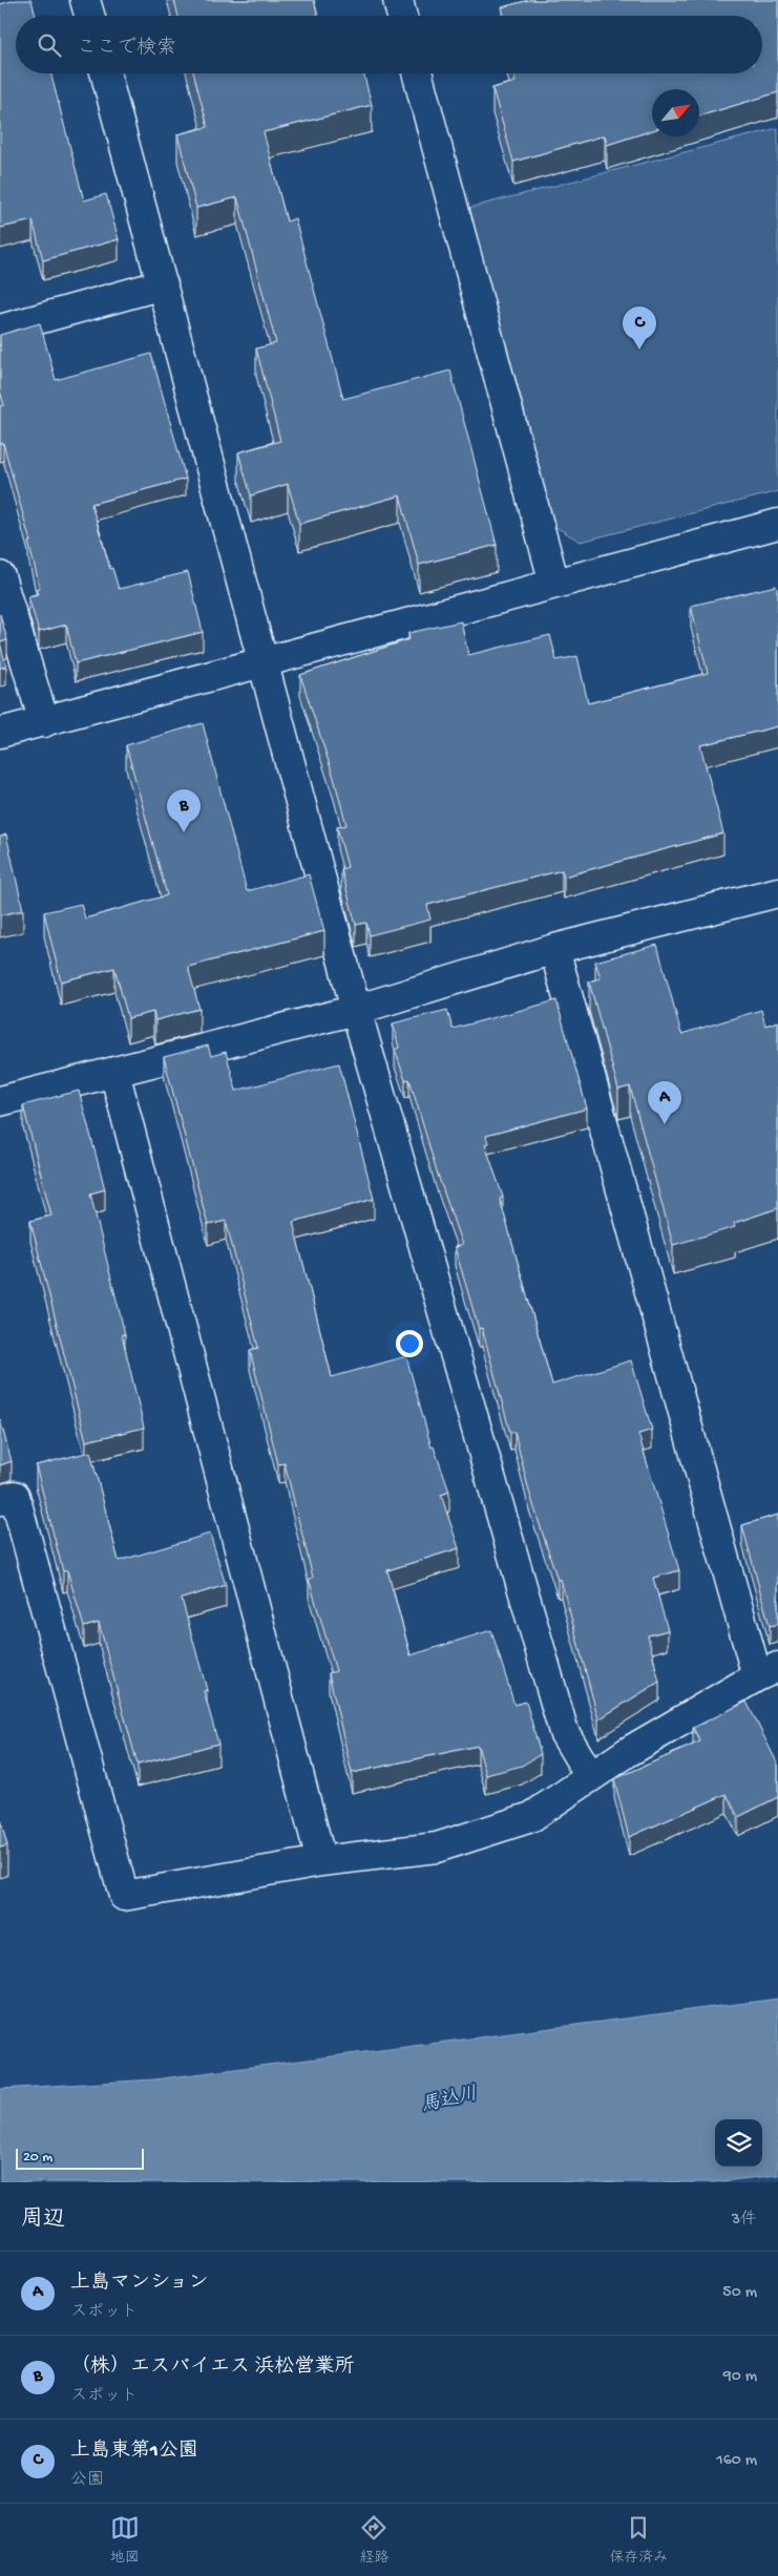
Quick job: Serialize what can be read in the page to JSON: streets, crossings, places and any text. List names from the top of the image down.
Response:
{
  "water": ["馬込川"],
  "scale_bar": "20 m",
  "north": "top right",
  "page": {
    "search": "ここで検索",
    "pins": ["C", "B", "A"],
    "scale": "20 m",
    "heading": ["周辺", "3件"],
    "list": [
      {
        "mark": "A",
        "name": "上島マンション",
        "note": "スポット",
        "value": "50 m"
      },
      {
        "mark": "B",
        "name": "（株）エスバイエス 浜松営業所",
        "note": "スポット",
        "value": "90 m"
      },
      {
        "mark": "C",
        "name": "上島東第1公園",
        "note": "公園",
        "value": "160 m"
      }
    ],
    "nav": ["地図", "経路", "保存済み"]
  }
}
